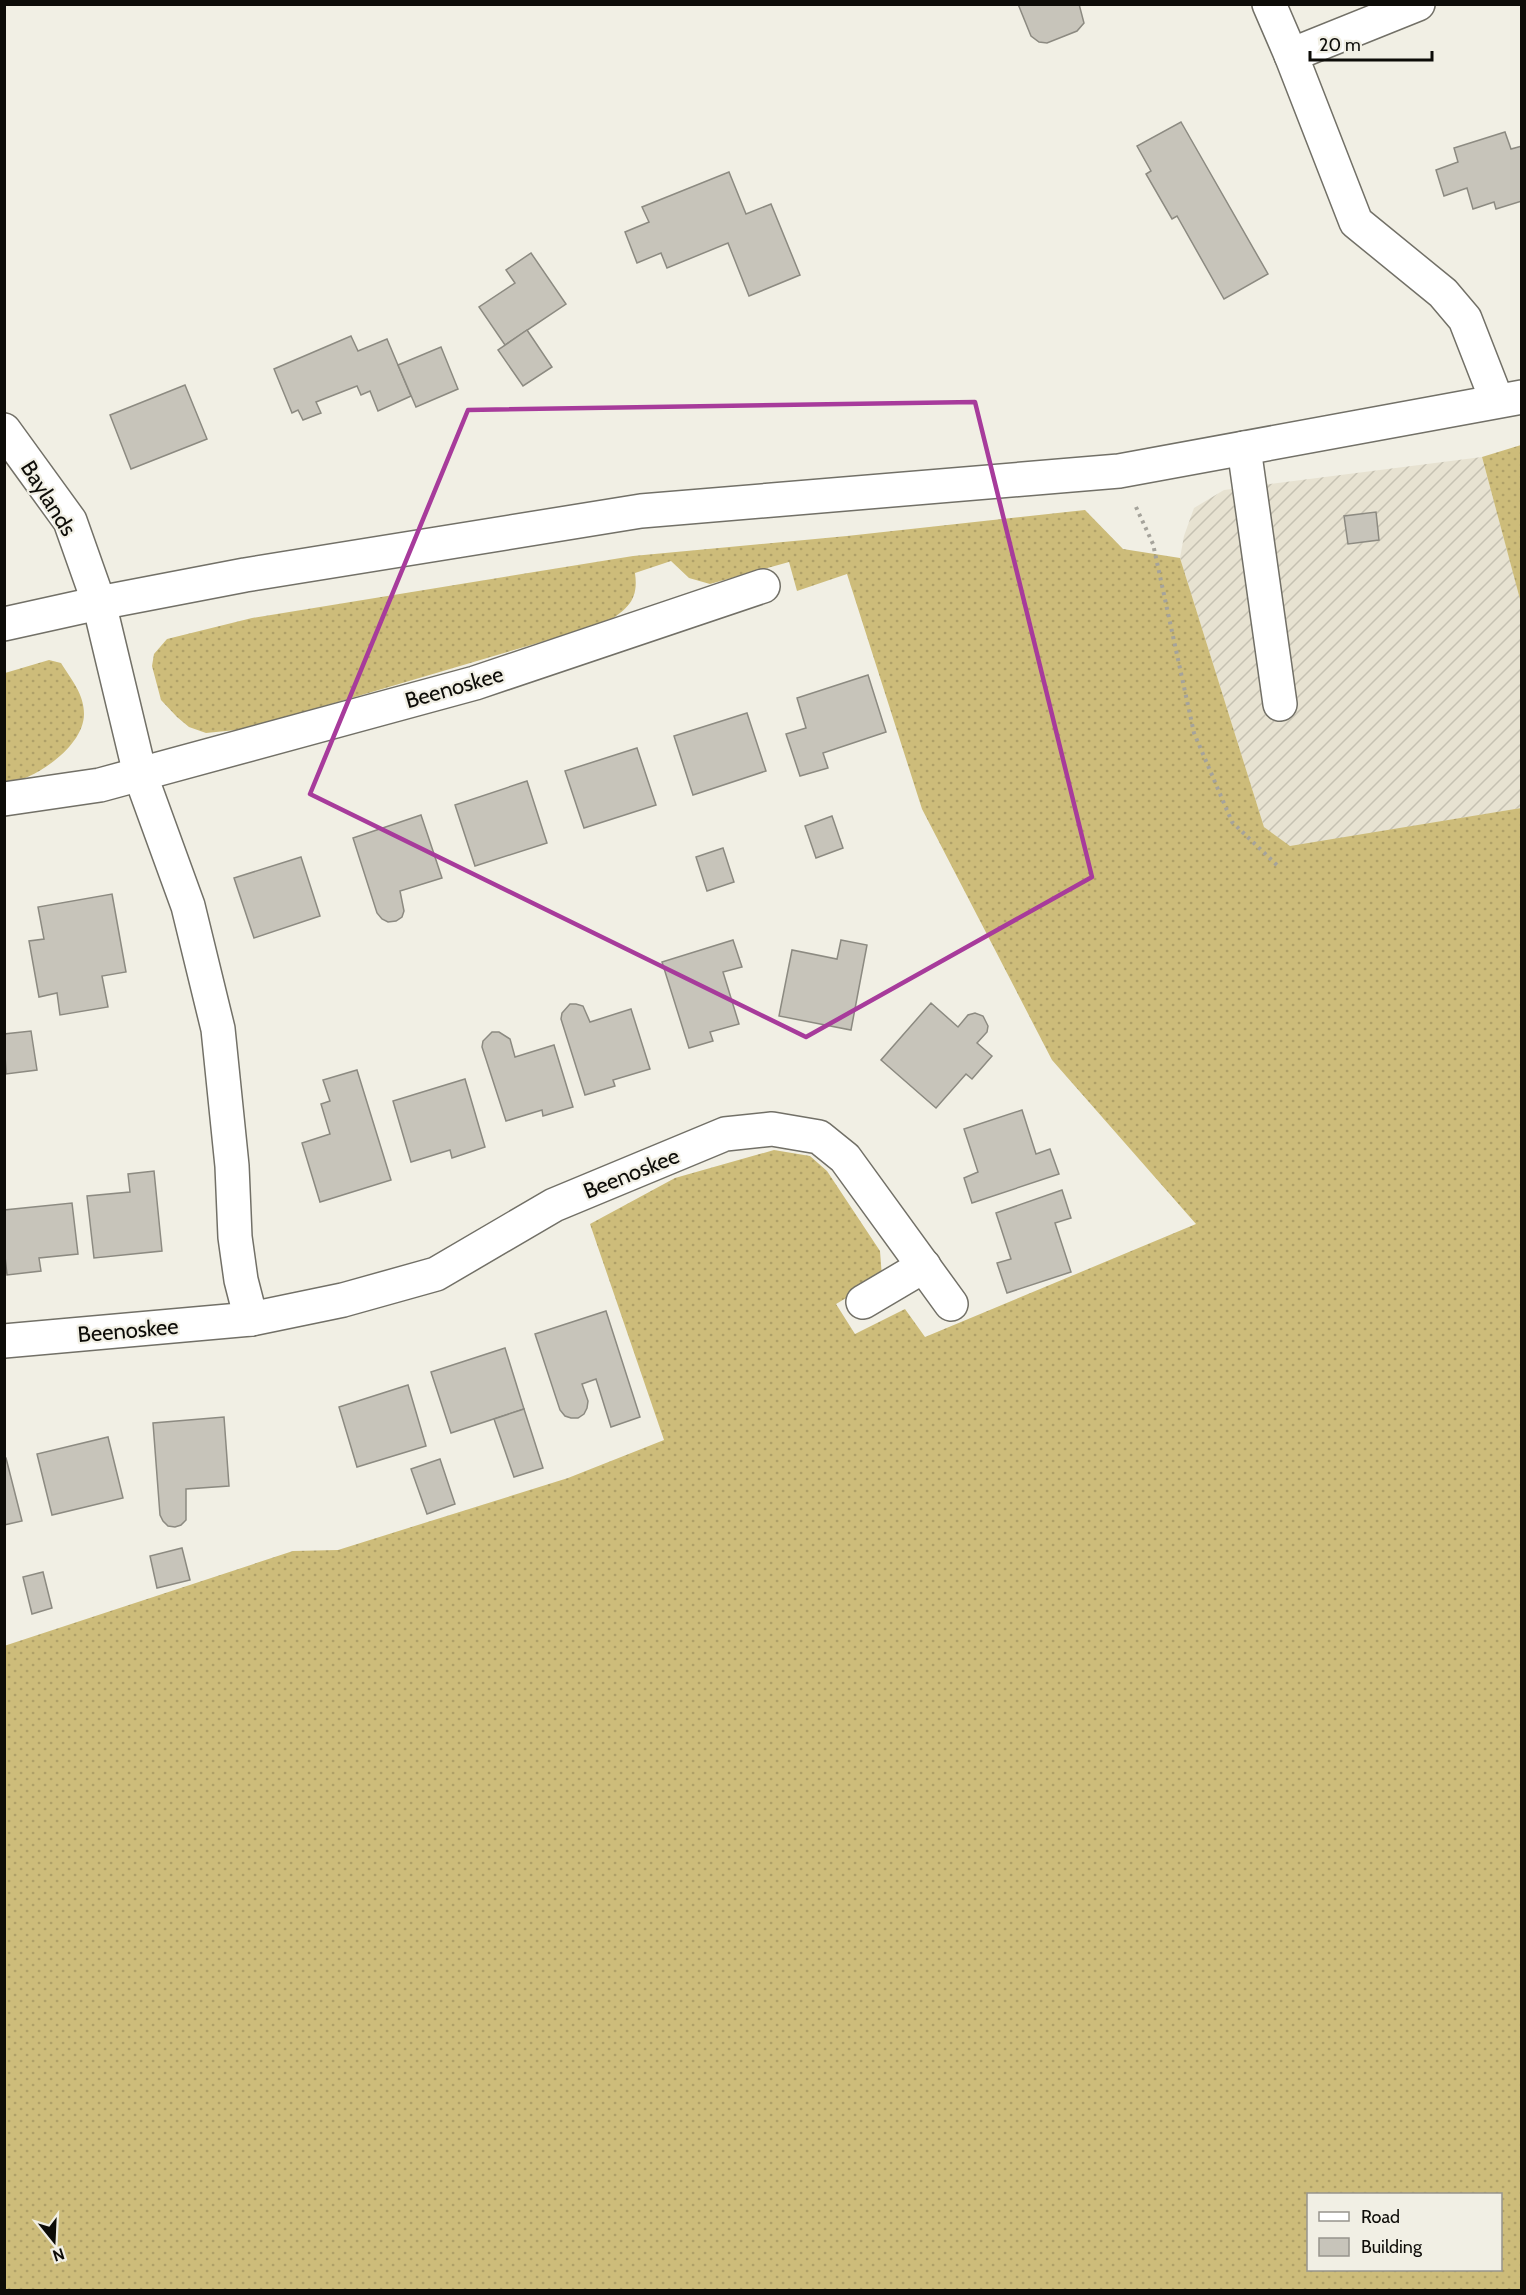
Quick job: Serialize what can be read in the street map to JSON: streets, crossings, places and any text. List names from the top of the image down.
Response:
{
  "streets": {
    "street": ["Baylands", "Beenoskee"]
  },
  "legend": ["Road", "Building"],
  "scale_bar": "20 m",
  "north": "bottom"
}
